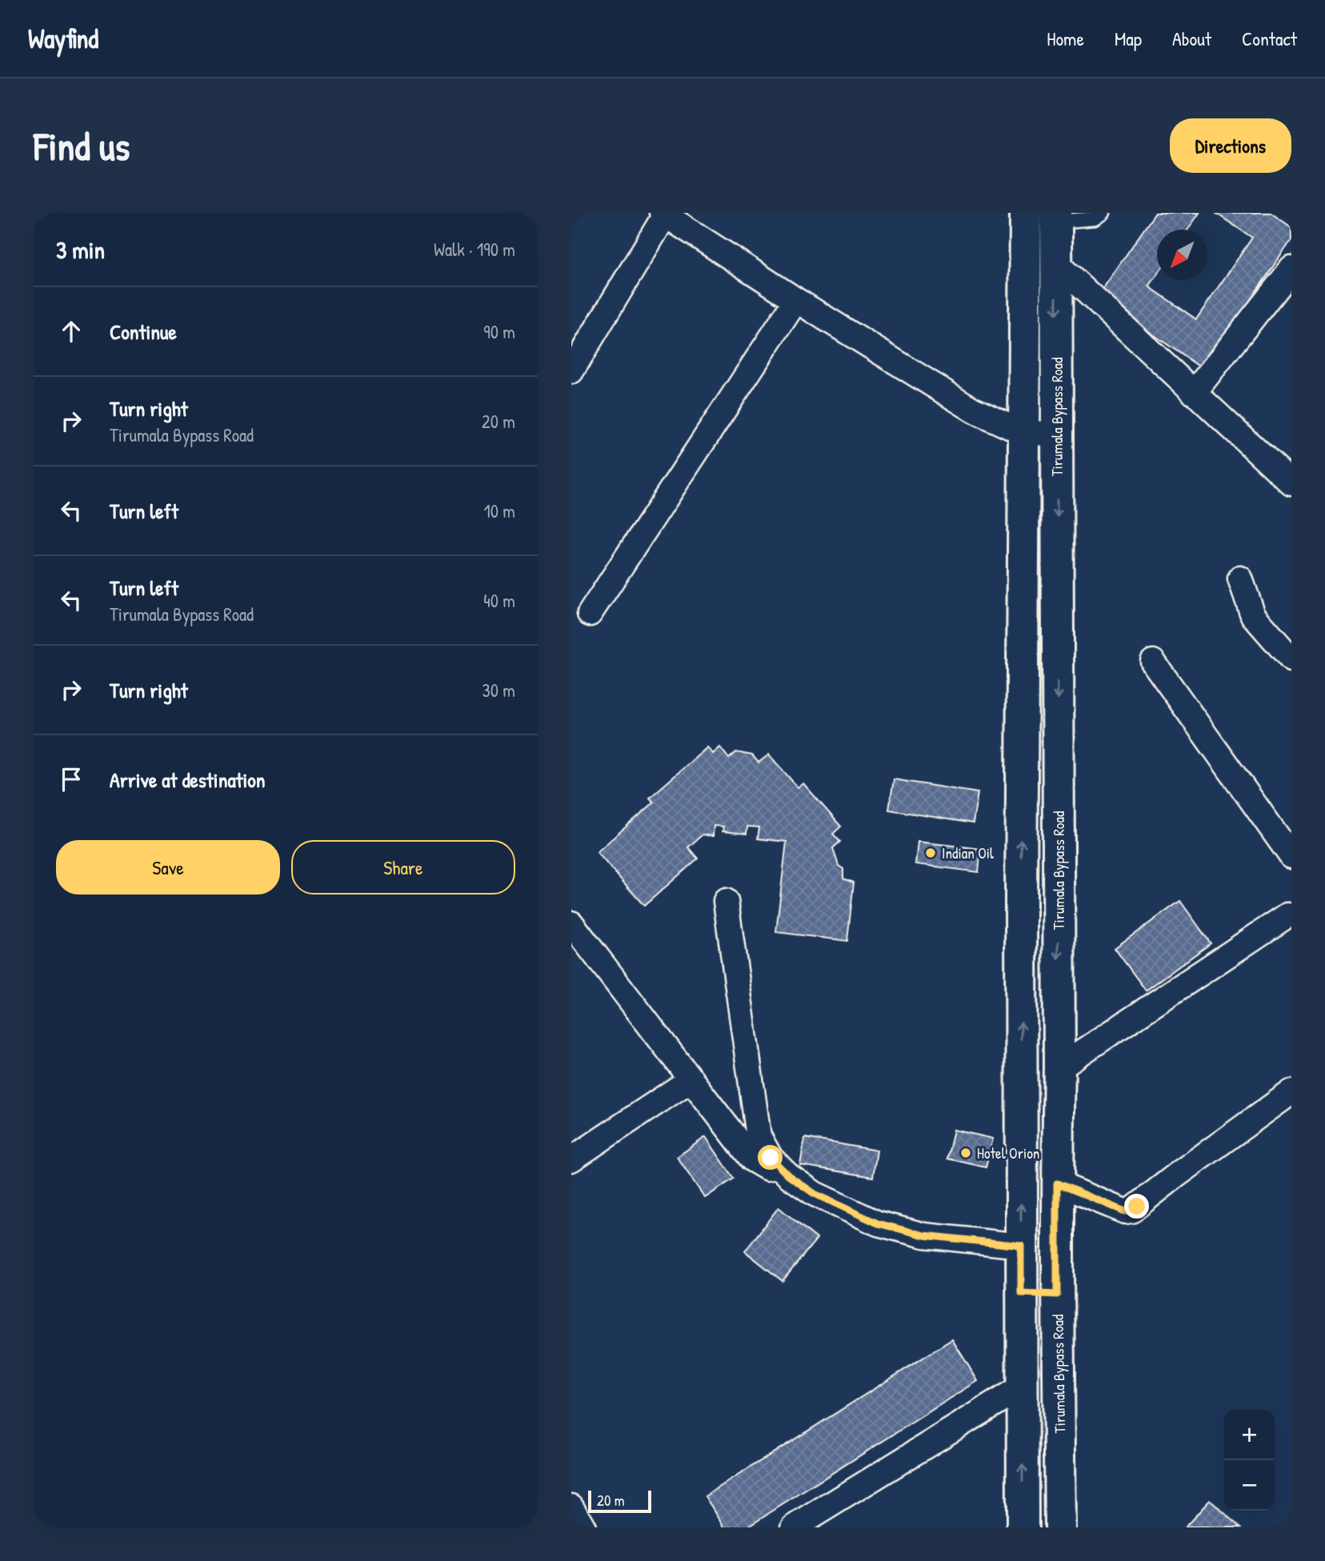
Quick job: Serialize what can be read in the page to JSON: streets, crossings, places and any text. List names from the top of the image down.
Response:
{
  "streets": {
    "main road": ["Tirumala Bypass Road"]
  },
  "places": ["Indian Oil", "Hotel Orion"],
  "scale_bar": "20 m",
  "north": "bottom left",
  "page": {
    "header": "Wayfind",
    "nav": [
      "Home",
      "Map",
      "About",
      "Contact"
    ],
    "buttons": [
      "Directions",
      ["Save", "Share"]
    ],
    "title": "Find us",
    "heading": ["3 min", "Walk · 190 m"],
    "list": [
      ["Continue", "90 m"],
      ["Turn right", "Tirumala Bypass Road", "20 m"],
      ["Turn left", "10 m"],
      ["Turn left", "Tirumala Bypass Road", "40 m"],
      ["Turn right", "30 m"],
      "Arrive at destination"
    ],
    "map_buttons": ["+", "−"],
    "scale": "20 m"
  }
}
